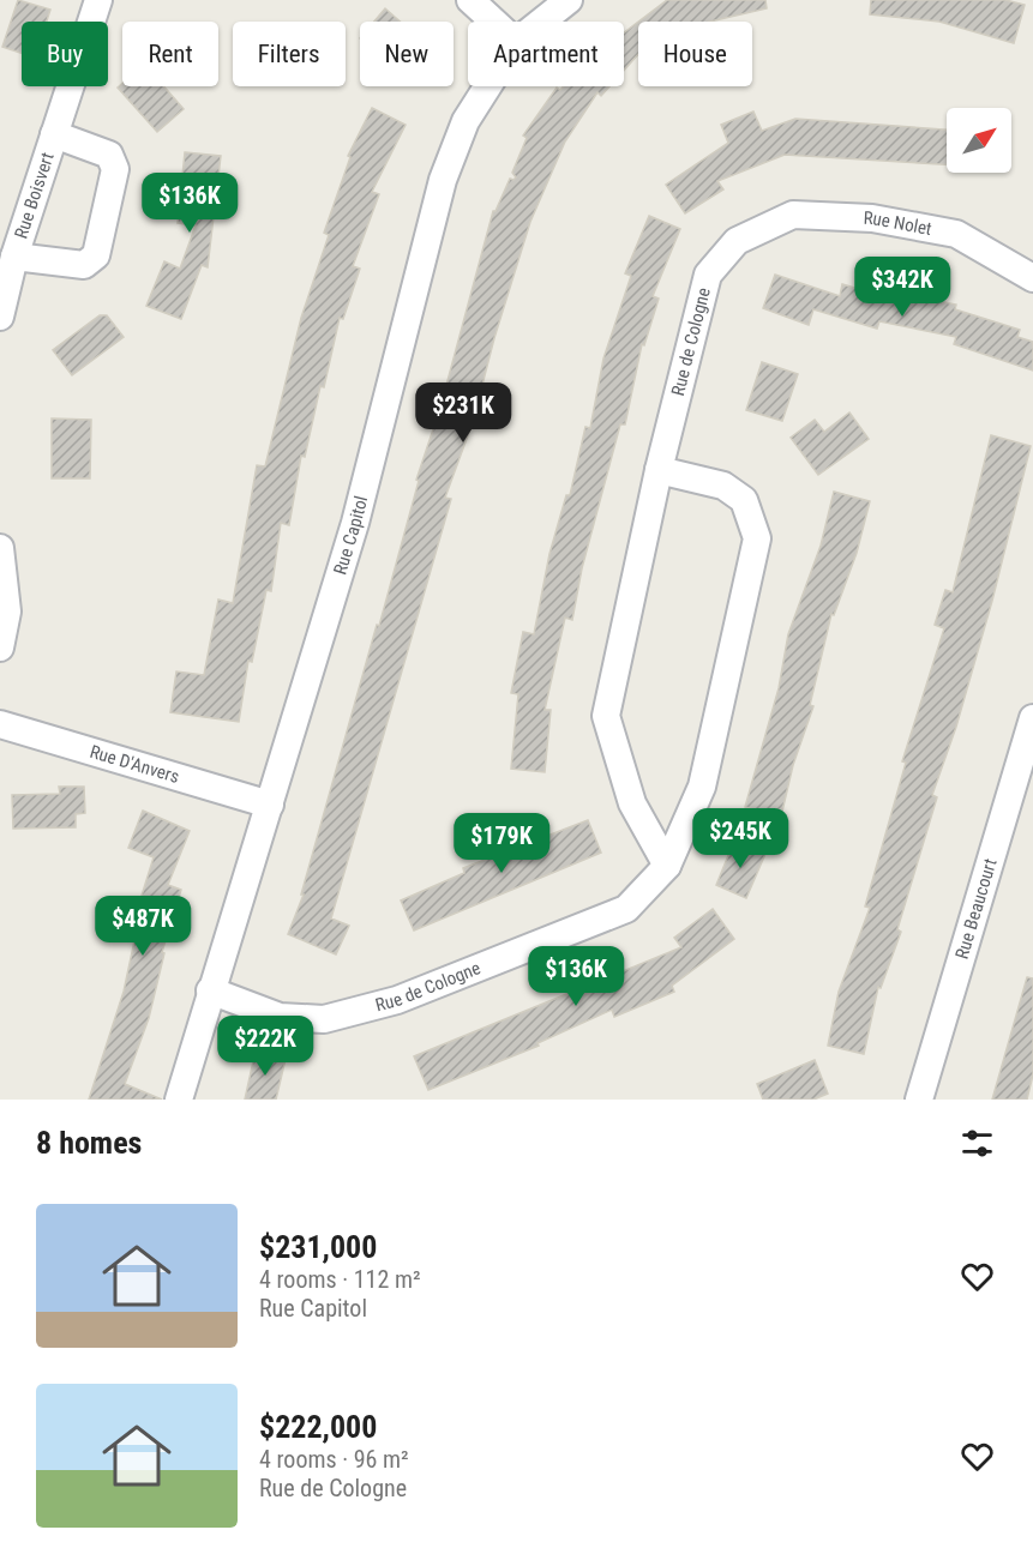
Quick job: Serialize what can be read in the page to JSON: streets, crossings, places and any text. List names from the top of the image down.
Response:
{
  "streets": {
    "street": [
      "Rue Boisvert",
      "Rue Nolet",
      "Rue de Cologne",
      "Rue Capitol",
      "Rue D'Anvers",
      "Rue Beaucourt"
    ]
  },
  "crossings": [
    ["Rue Nolet", "Rue de Cologne"],
    ["Rue de Cologne", "Rue Capitol"],
    ["Rue Capitol", "Rue D'Anvers"]
  ],
  "north": "top right",
  "page": {
    "chip": [
      "Buy",
      "Rent",
      "Filters",
      "New",
      "Apartment",
      "House"
    ],
    "price": [
      "$136K",
      "$342K",
      "$231K",
      "$245K",
      "$179K",
      "$487K",
      "$136K",
      "$222K"
    ],
    "heading": "8 homes",
    "list": [
      {
        "name": "$231,000",
        "note": "4 rooms · 112 m² · Rue Capitol"
      },
      {
        "name": "$222,000",
        "note": "4 rooms · 96 m² · Rue de Cologne"
      }
    ]
  }
}
